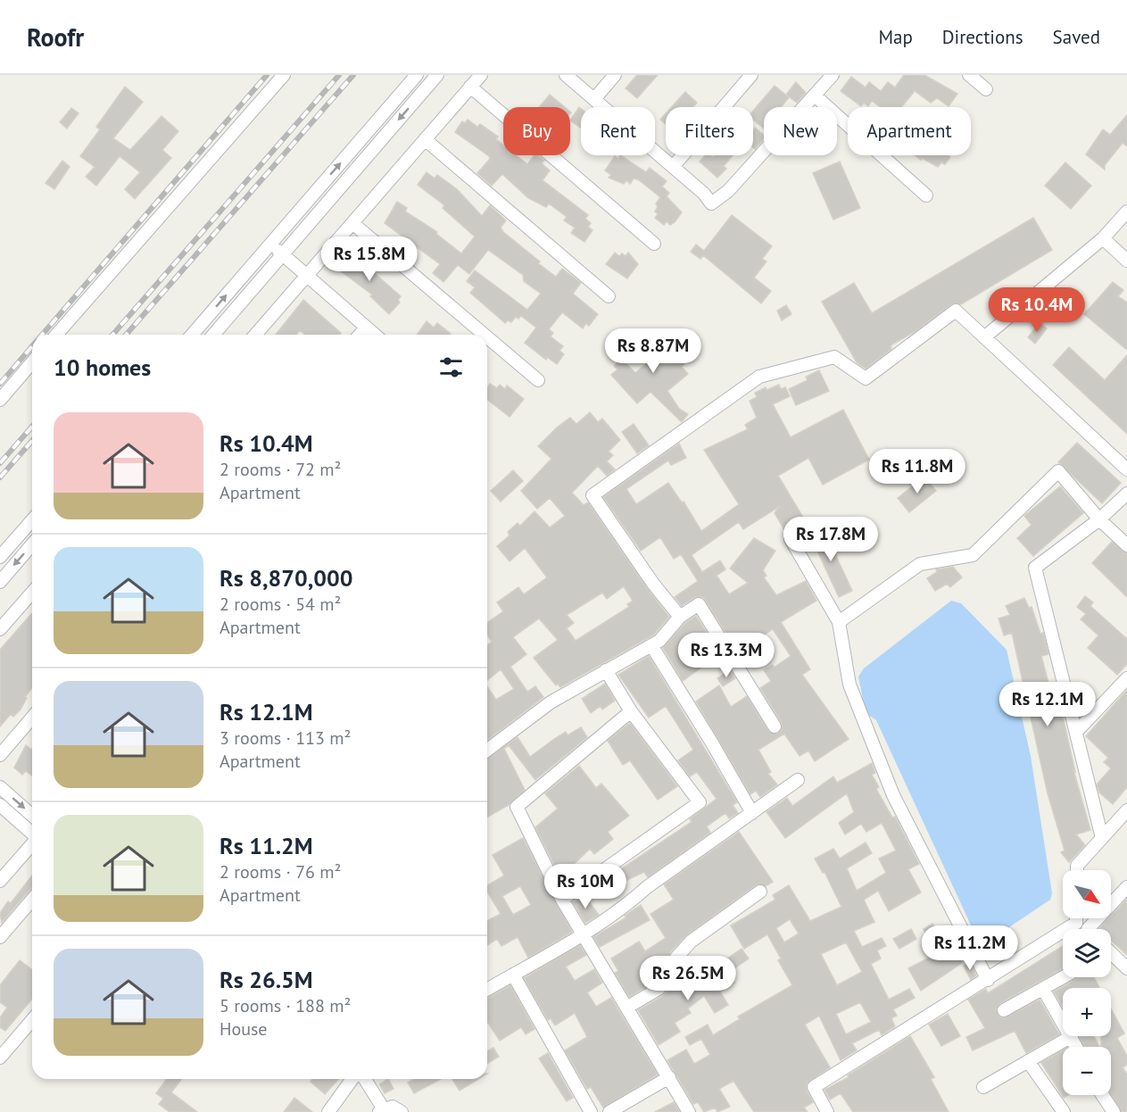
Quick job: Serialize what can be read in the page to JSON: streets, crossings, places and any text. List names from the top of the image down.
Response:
{
  "north": "bottom right",
  "page": {
    "header": "Roofr",
    "nav": ["Map", "Directions", "Saved"],
    "chip": [
      "Buy",
      "Rent",
      "Filters",
      "New",
      "Apartment"
    ],
    "price": [
      "Rs 15.8M",
      "Rs 10.4M",
      "Rs 8.87M",
      "Rs 11.8M",
      "Rs 17.8M",
      "Rs 13.3M",
      "Rs 12.1M",
      "Rs 10M",
      "Rs 11.2M",
      "Rs 26.5M"
    ],
    "heading": "10 homes",
    "list": [
      {
        "name": "Rs 10.4M",
        "note": "2 rooms · 72 m² · Apartment"
      },
      {
        "name": "Rs 8,870,000",
        "note": "2 rooms · 54 m² · Apartment"
      },
      {
        "name": "Rs 12.1M",
        "note": "3 rooms · 113 m² · Apartment"
      },
      {
        "name": "Rs 11.2M",
        "note": "2 rooms · 76 m² · Apartment"
      },
      {
        "name": "Rs 26.5M",
        "note": "5 rooms · 188 m² · House"
      }
    ],
    "map_buttons": ["+", "−"]
  }
}
